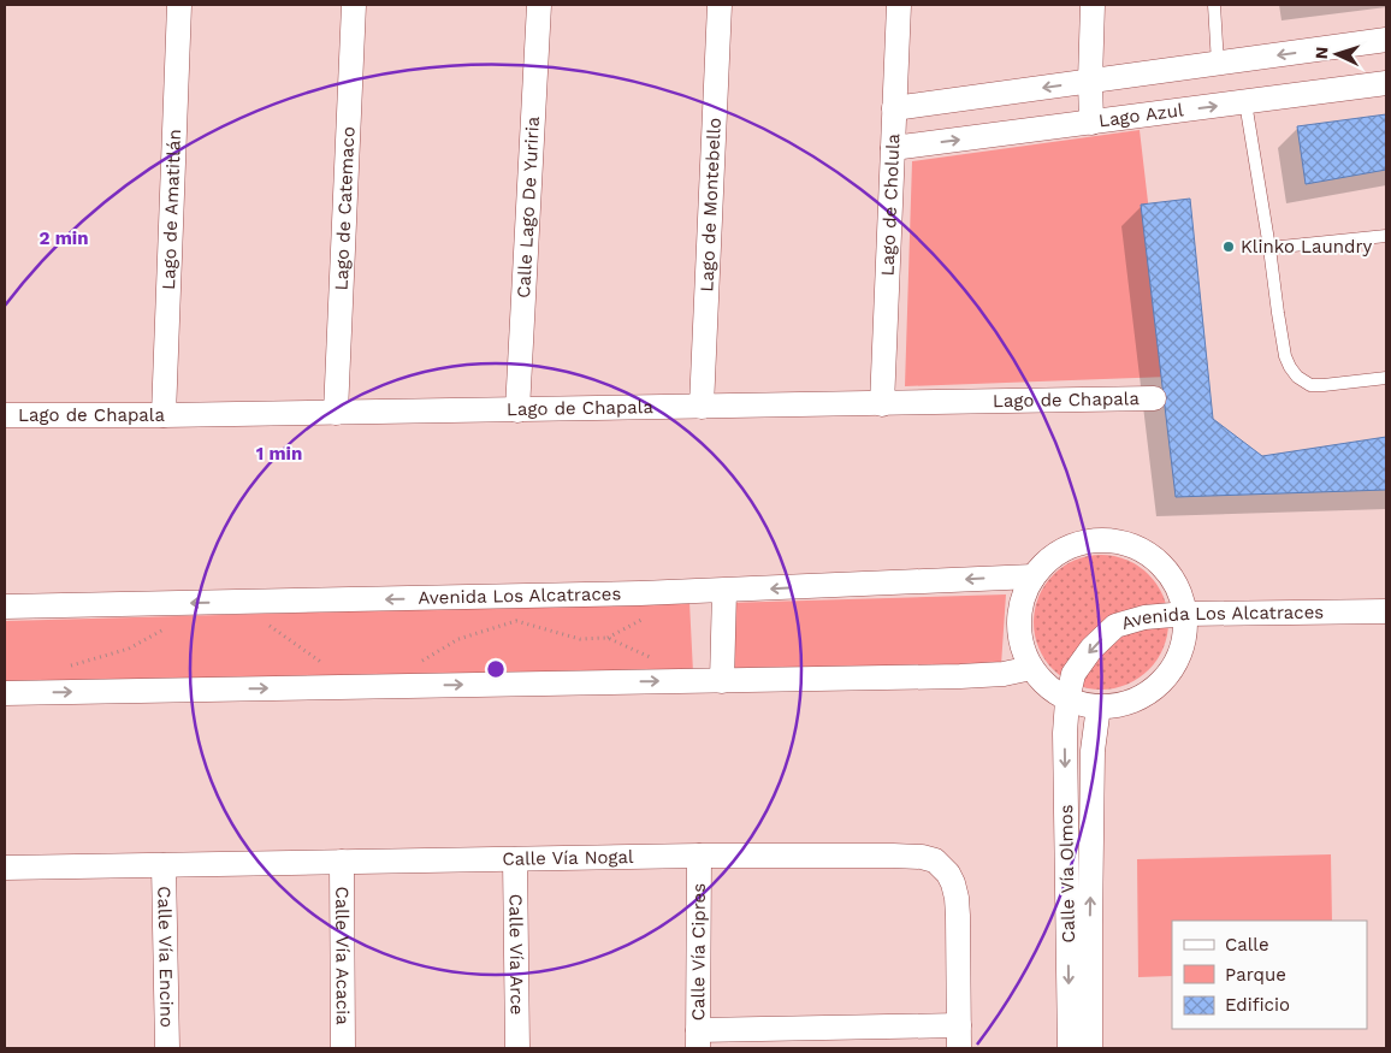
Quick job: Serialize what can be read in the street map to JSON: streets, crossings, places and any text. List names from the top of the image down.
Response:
{
  "streets": {
    "street": [
      "Lago Azul",
      "Lago de Cholula",
      "Lago de Montebello",
      "Calle Lago De Yuriria",
      "Lago de Catemaco",
      "Lago de Amatitlán",
      "Lago de Chapala",
      "Avenida Los Alcatraces",
      "Calle Vía Nogal",
      "Calle Vía Olmos",
      "Calle Vía Cipres",
      "Calle Vía Arce",
      "Calle Vía Acacia",
      "Calle Vía Encino"
    ]
  },
  "crossings": [
    ["Lago Azul", "Lago de Cholula"],
    ["Lago de Cholula", "Lago de Chapala"],
    ["Lago de Montebello", "Lago de Chapala"],
    ["Calle Lago De Yuriria", "Lago de Chapala"],
    ["Lago de Catemaco", "Lago de Chapala"],
    ["Lago de Amatitlán", "Lago de Chapala"],
    ["Avenida Los Alcatraces", "Calle Vía Olmos"],
    ["Calle Vía Nogal", "Calle Vía Cipres"],
    ["Calle Vía Nogal", "Calle Vía Arce"],
    ["Calle Vía Nogal", "Calle Vía Acacia"],
    ["Calle Vía Nogal", "Calle Vía Encino"]
  ],
  "places": ["Klinko Laundry"],
  "legend": ["Calle", "Parque", "Edificio"],
  "north": "left",
  "rings": ["2 min", "1 min"]
}
